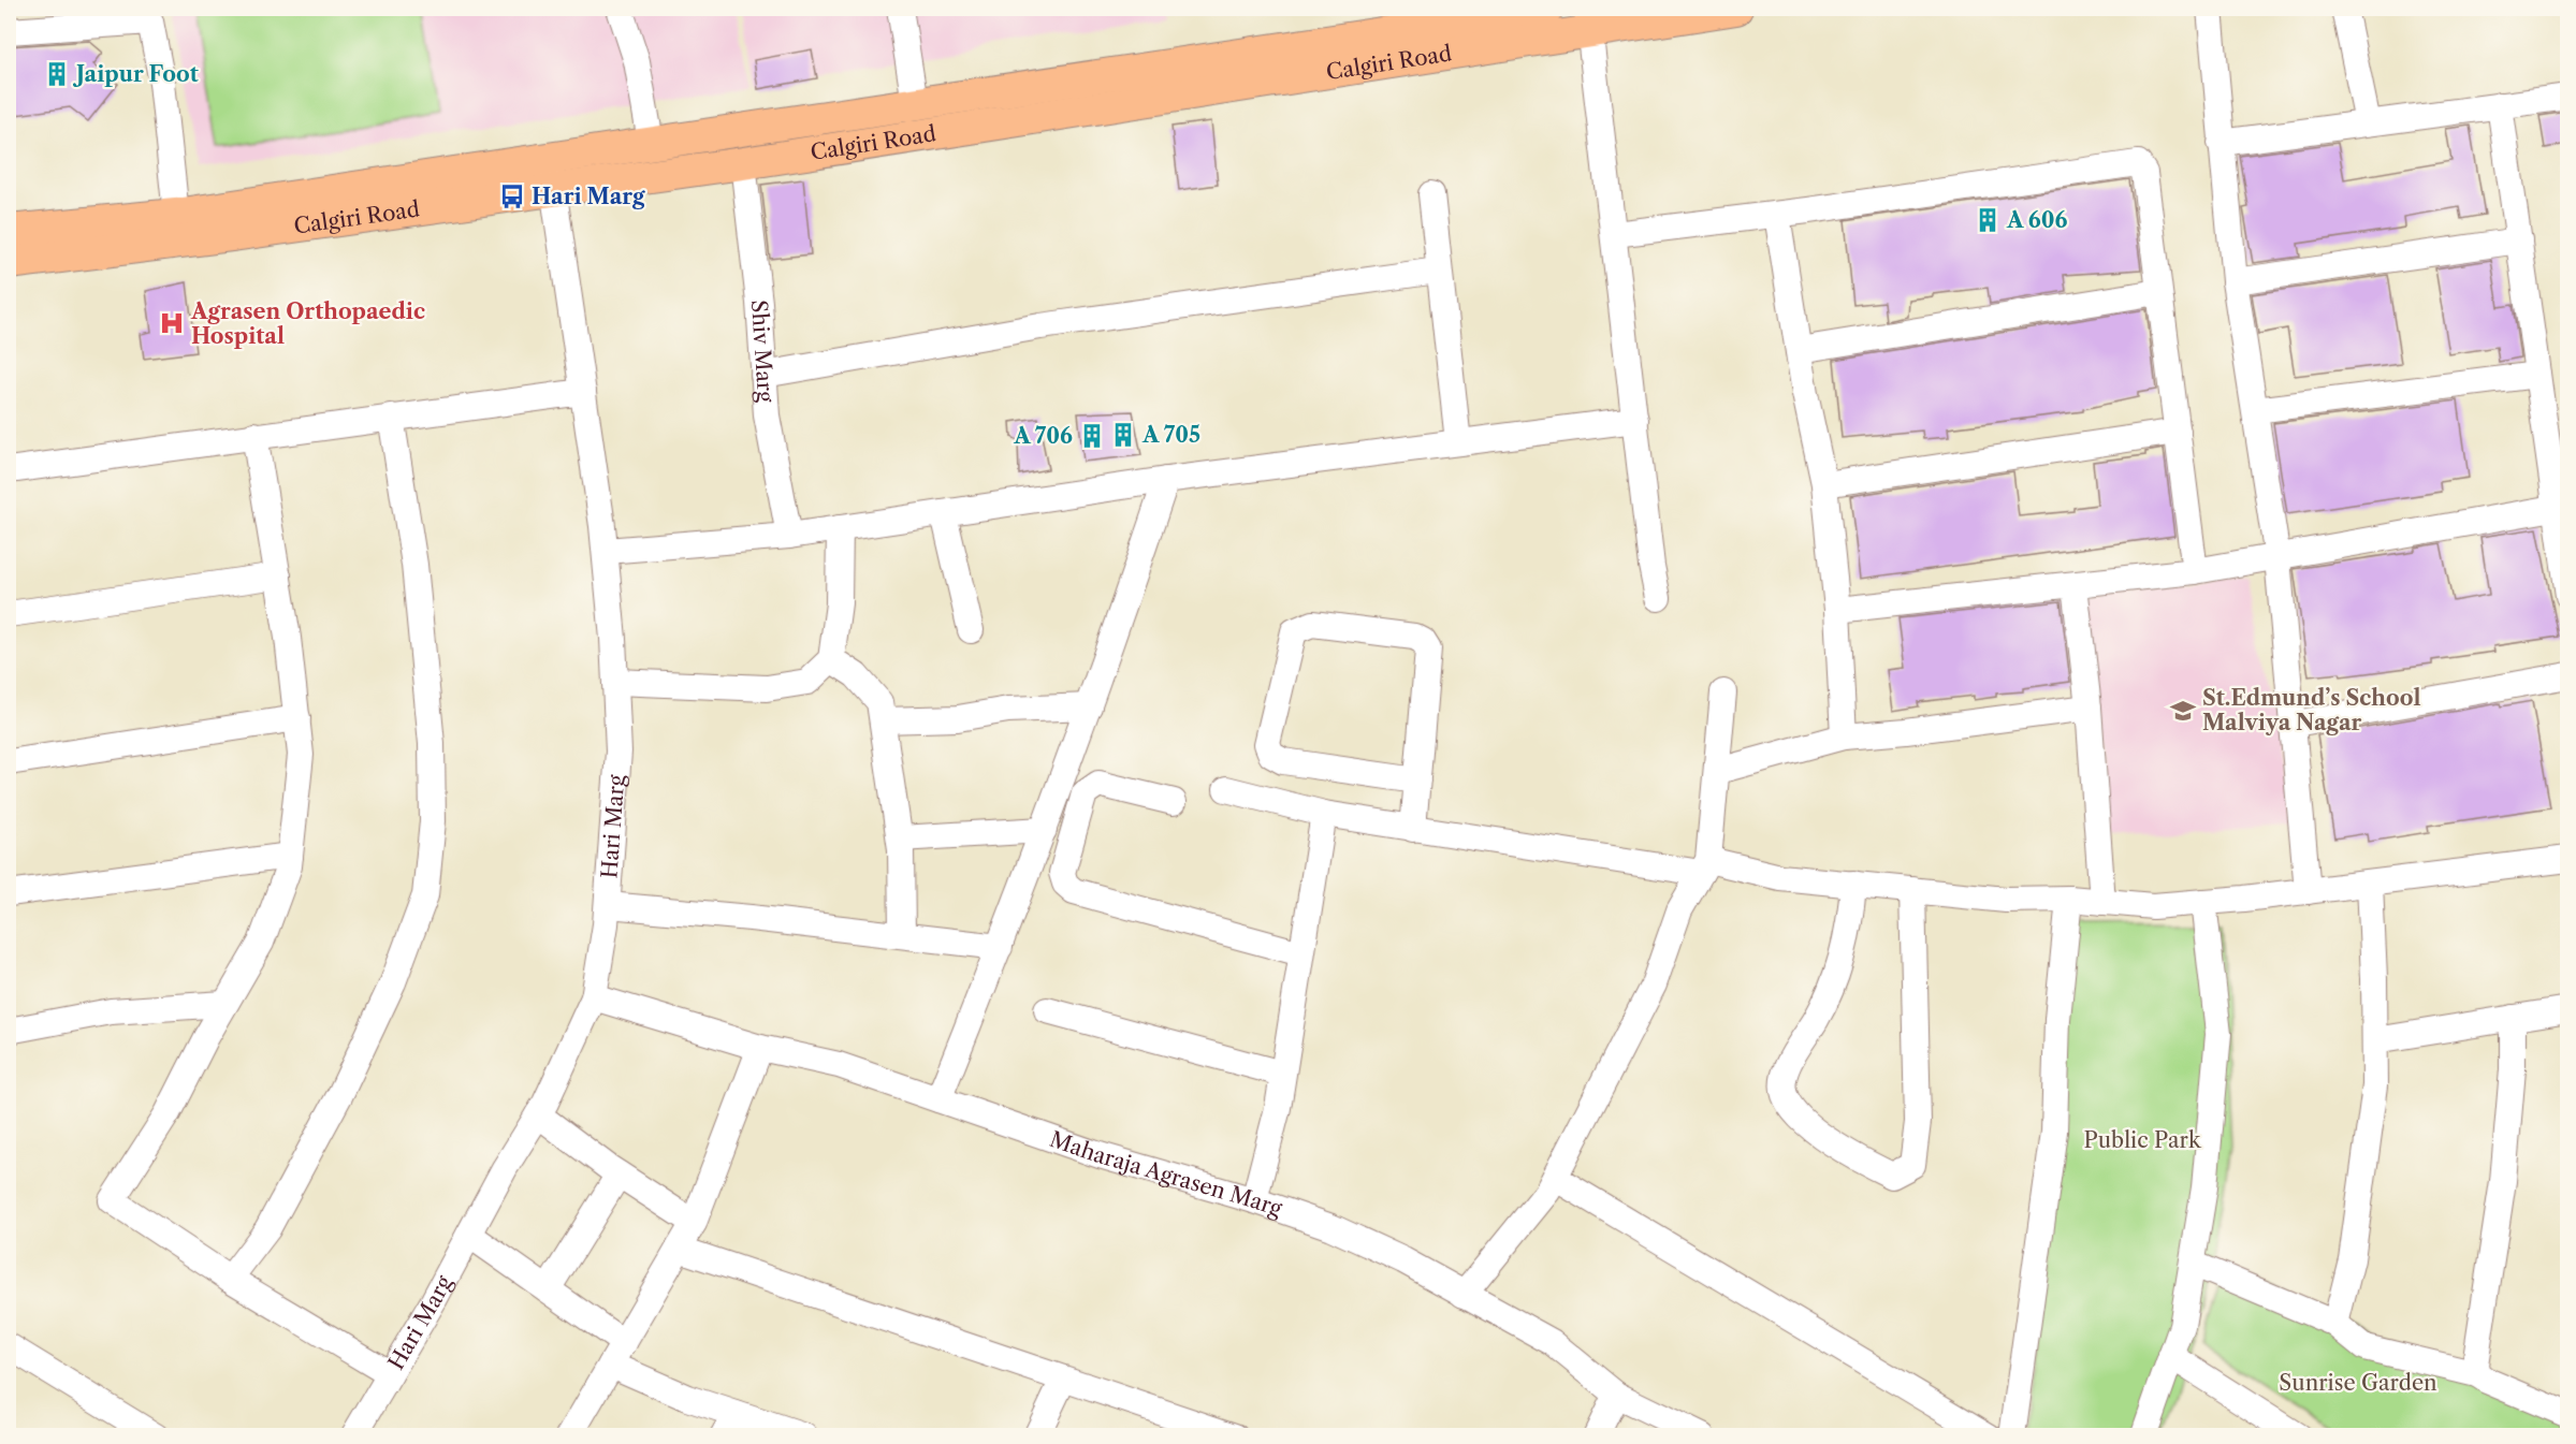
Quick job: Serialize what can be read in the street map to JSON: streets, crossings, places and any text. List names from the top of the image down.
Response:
{
  "streets": {
    "main road": ["Calgiri Road"],
    "street": ["Shiv Marg", "Hari Marg", "Maharaja Agrasen Marg"]
  },
  "crossings": [
    ["Calgiri Road", "Shiv Marg"],
    ["Calgiri Road", "Hari Marg"],
    ["Hari Marg", "Maharaja Agrasen Marg"]
  ],
  "parks": ["Public Park", "Sunrise Garden"],
  "places": {
    "building": [
      "Jaipur Foot",
      "A 606",
      "A 705",
      "A 706"
    ],
    "bus stop": ["Hari Marg"],
    "hospital": ["Agrasen Orthopaedic Hospital"],
    "school or university": ["St.Edmund’s School Malviya Nagar"]
  }
}
